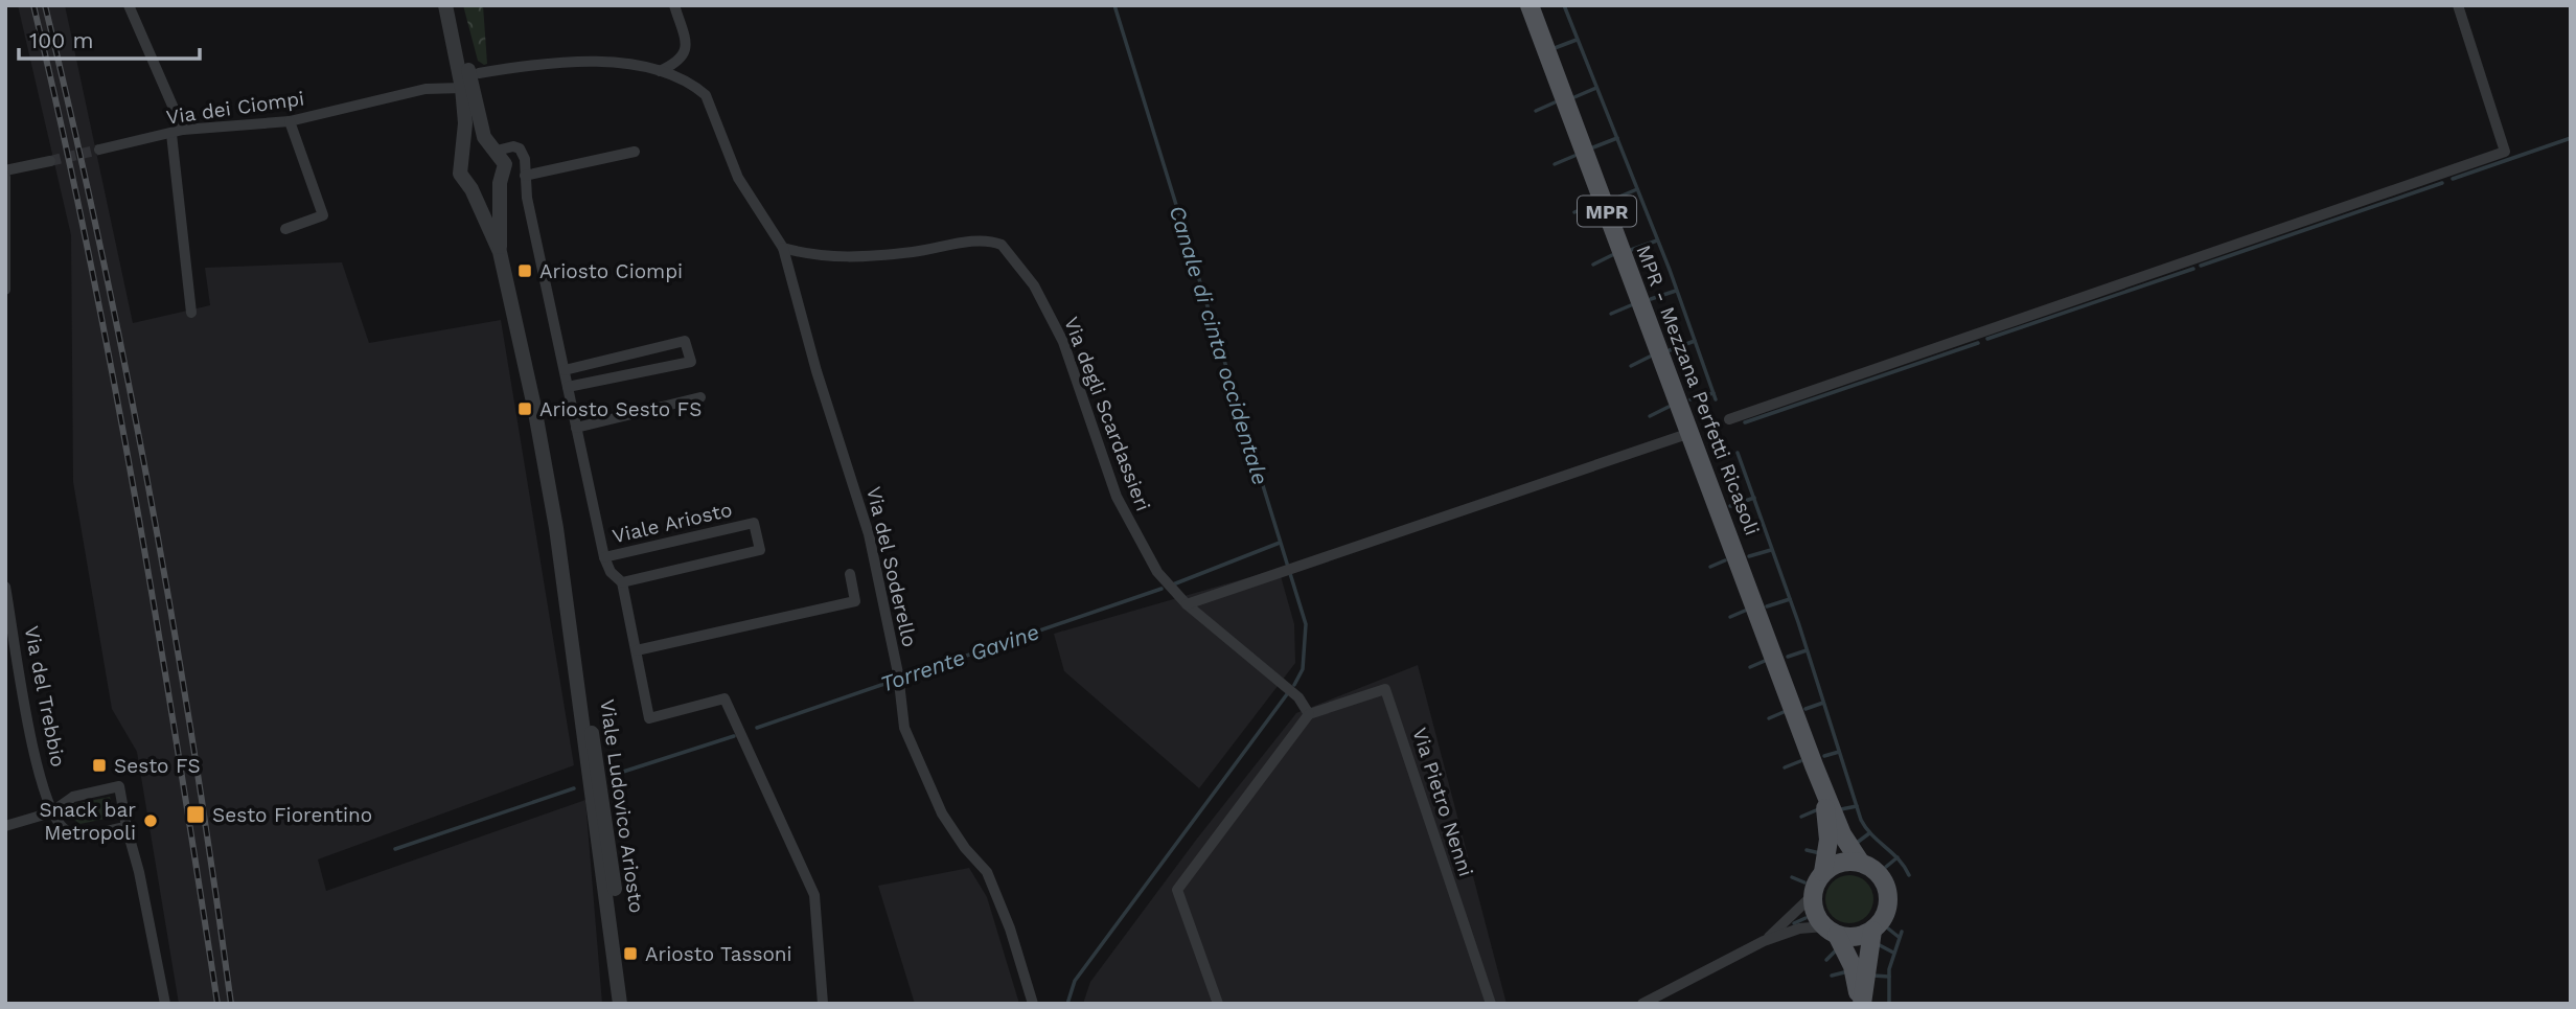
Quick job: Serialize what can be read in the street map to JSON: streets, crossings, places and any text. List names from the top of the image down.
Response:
{
  "streets": {
    "main road": ["MPR", "MPR - Mezzana Perfetti Ricasoli"],
    "street": [
      "Via dei Ciompi",
      "Via degli Scardassieri",
      "Viale Ariosto",
      "Via del Soderello",
      "Via del Trebbio",
      "Via Pietro Nenni",
      "Viale Ludovico Ariosto"
    ]
  },
  "crossings": [
    ["Via dei Ciompi", "Viale Ludovico Ariosto"],
    ["Via degli Scardassieri", "Via del Soderello"],
    ["Via degli Scardassieri", "Via Pietro Nenni"]
  ],
  "water": ["Canale di cinta occidentale", "Torrente Gavine"],
  "places": {
    "transit": [
      "Ariosto Ciompi",
      "Ariosto Sesto FS",
      "Sesto FS",
      "Sesto Fiorentino",
      "Ariosto Tassoni"
    ],
    "other": ["Snack bar Metropoli"]
  },
  "scale_bar": "100 m"
}
